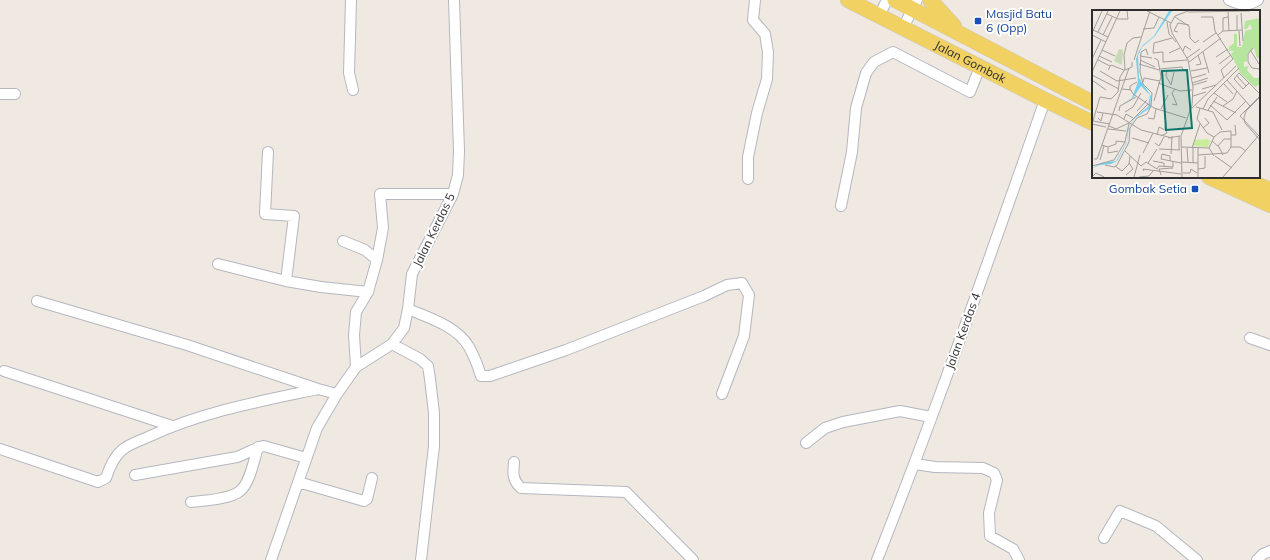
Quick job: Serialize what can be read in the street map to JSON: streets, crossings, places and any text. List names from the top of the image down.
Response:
{
  "streets": {
    "main road": ["Jalan Gombak"],
    "street": ["Jalan Kerdas 5", "Jalan Kerdas 4"]
  },
  "crossings": [
    ["Jalan Gombak", "Jalan Kerdas 4"]
  ],
  "places": {
    "transit": ["Masjid Batu 6 (Opp)", "Gombak Setia"]
  }
}
